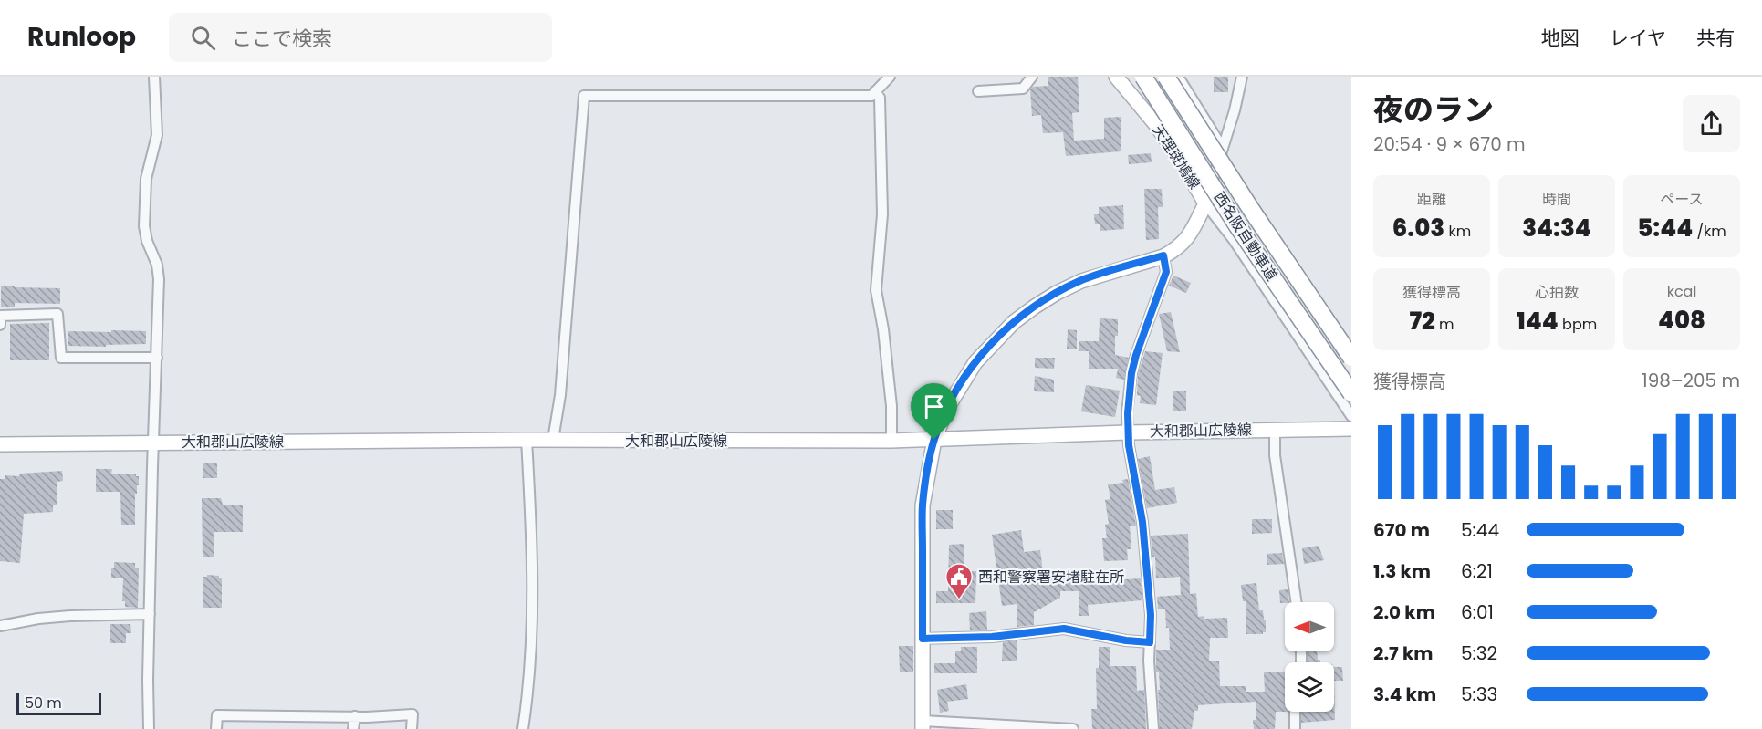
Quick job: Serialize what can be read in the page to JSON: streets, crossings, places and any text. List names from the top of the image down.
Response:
{
  "streets": {
    "highway": ["西名阪自動車道"],
    "main road": ["天理斑鳩線", "大和郡山広陵線"]
  },
  "crossings": [
    ["天理斑鳩線", "大和郡山広陵線"]
  ],
  "places": {
    "public building": ["西和警察署安堵駐在所"]
  },
  "scale_bar": "50 m",
  "north": "left",
  "page": {
    "header": "Runloop",
    "search": "ここで検索",
    "nav": ["地図", "レイヤ", "共有"],
    "heading": ["夜のラン", "20:54 · 9 × 670 m"],
    "stats": [
      ["距離", "6.03 km"],
      ["時間", "34:34"],
      ["ペース", "5:44 /km"],
      ["獲得標高", "72 m"],
      ["心拍数", "144 bpm"],
      ["kcal", "408"]
    ],
    "chart": ["獲得標高", "198–205 m"],
    "list": [
      {
        "name": "670 m",
        "note": "5:44"
      },
      {
        "name": "1.3 km",
        "note": "6:21"
      },
      {
        "name": "2.0 km",
        "note": "6:01"
      },
      {
        "name": "2.7 km",
        "note": "5:32"
      },
      {
        "name": "3.4 km",
        "note": "5:33"
      }
    ],
    "scale": "50 m"
  }
}
